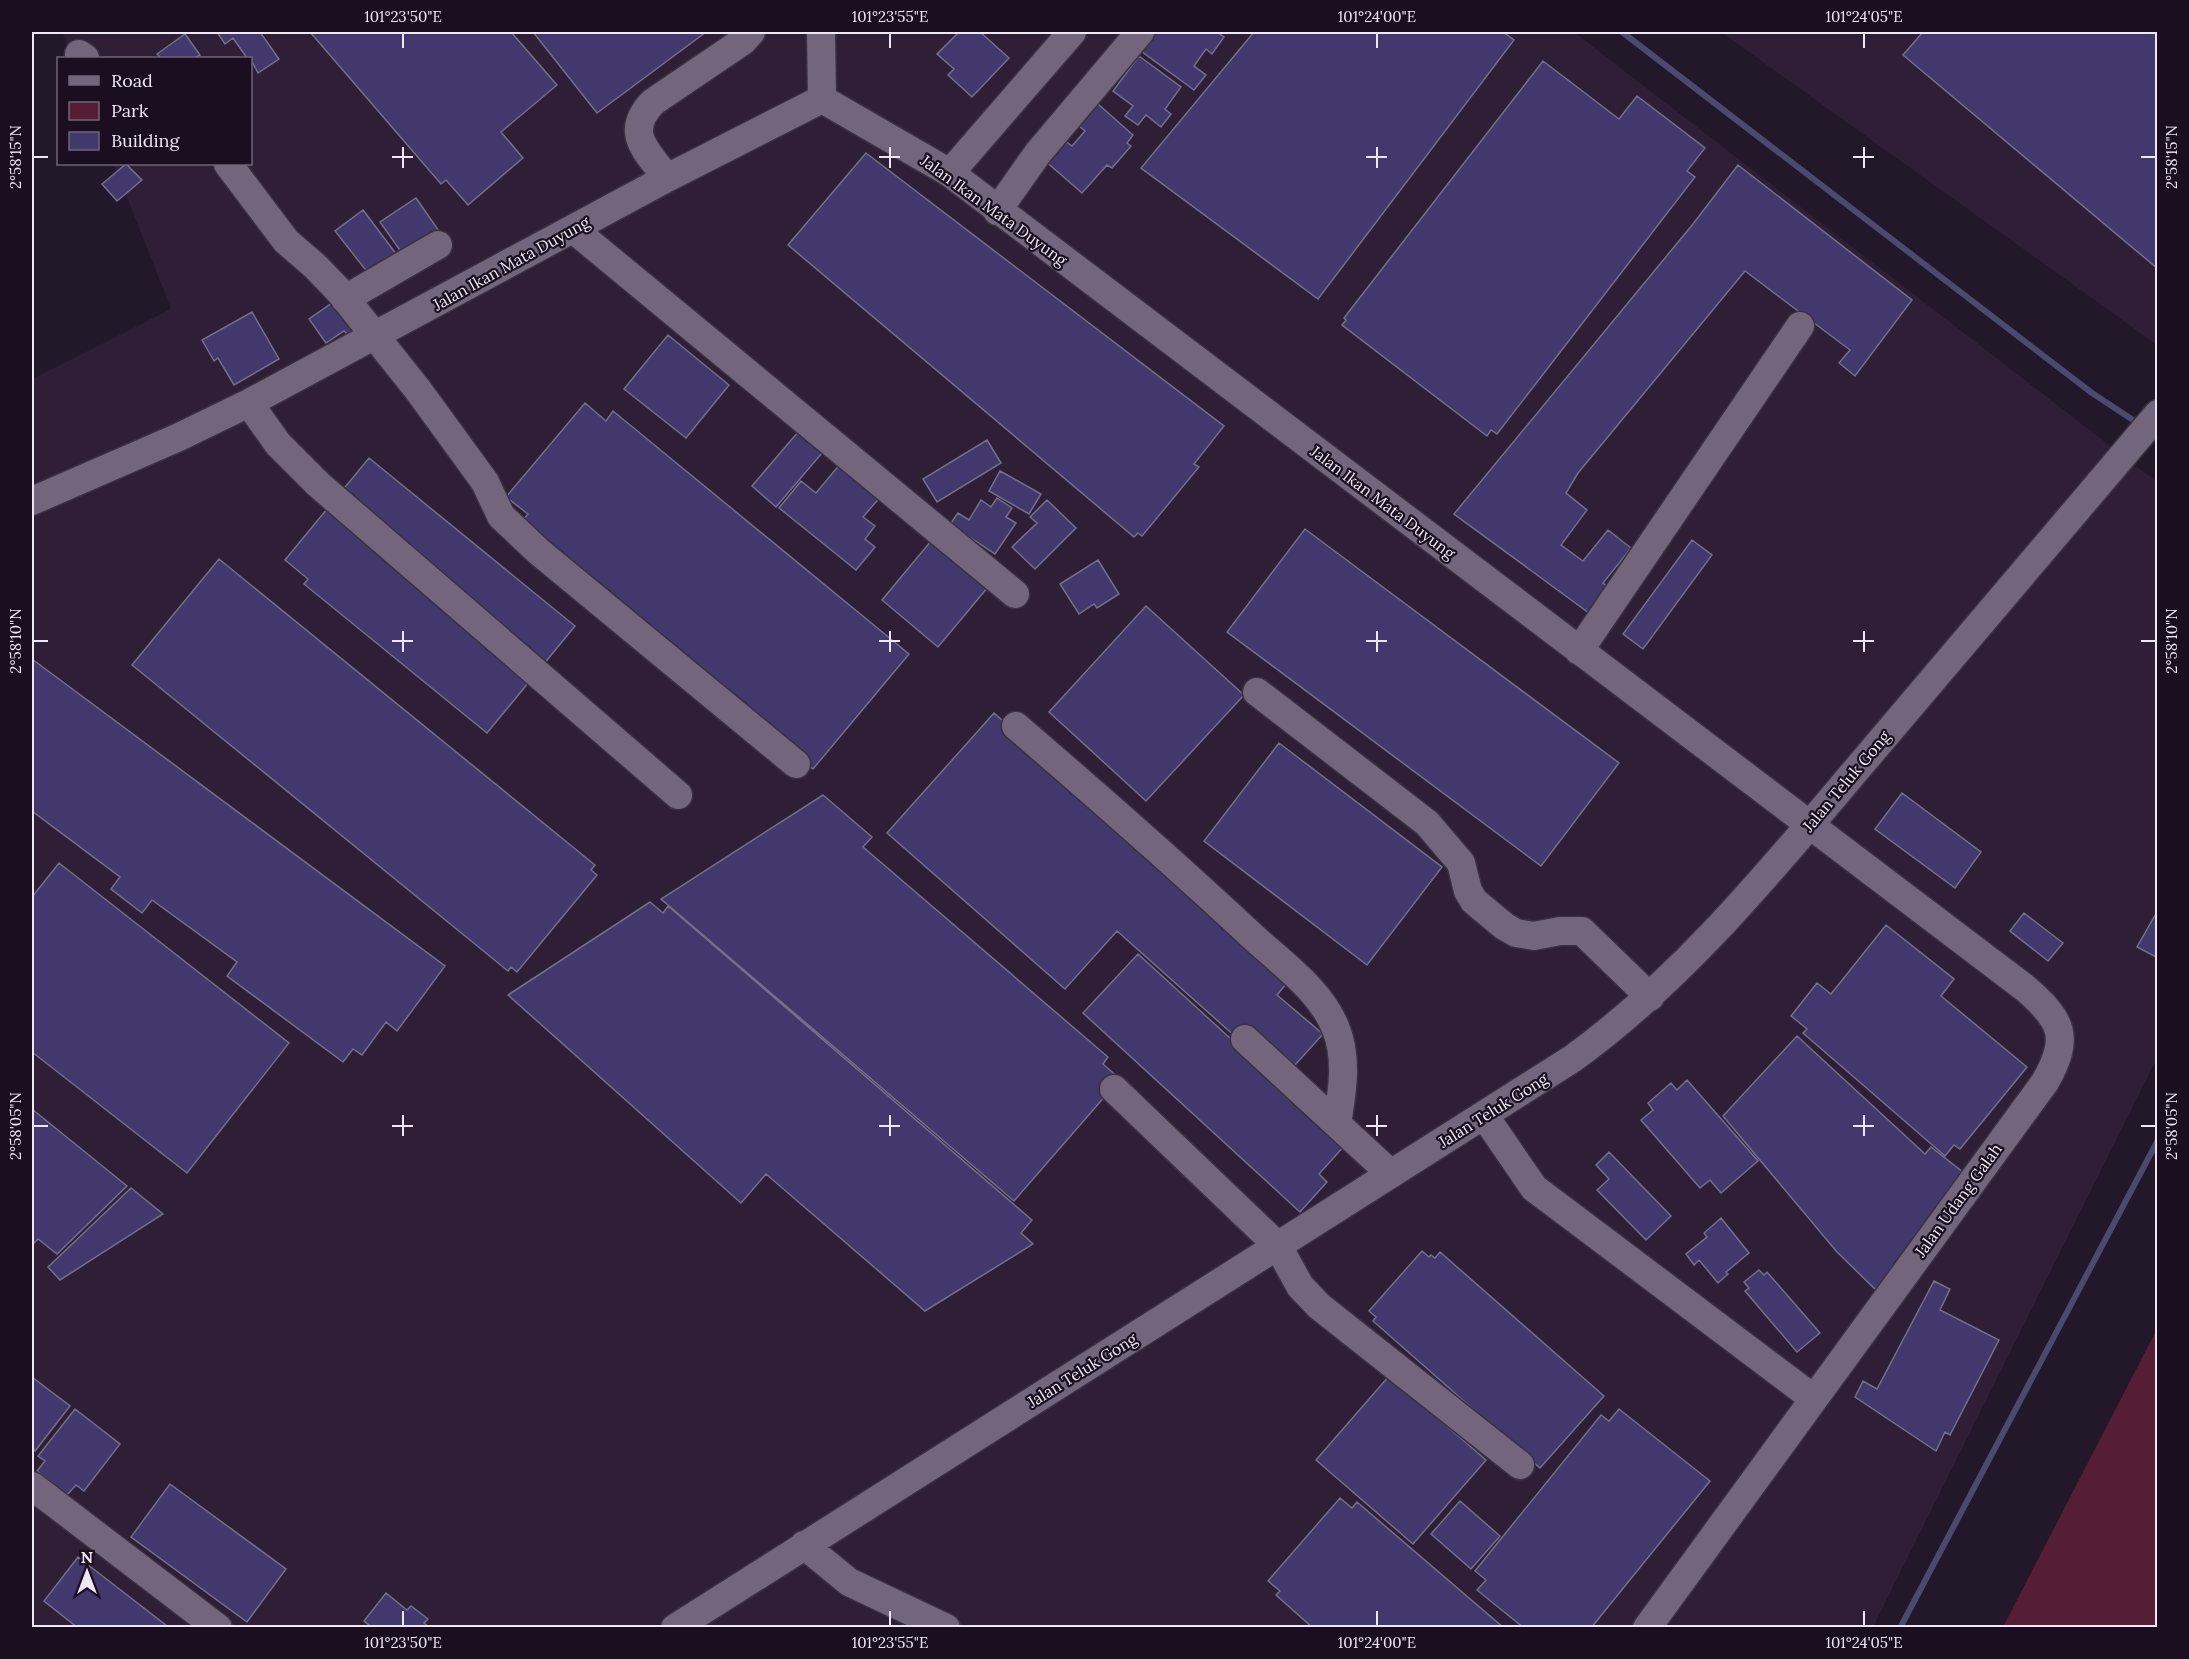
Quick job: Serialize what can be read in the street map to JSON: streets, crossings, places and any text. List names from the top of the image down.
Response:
{
  "streets": {
    "street": ["Jalan Ikan Mata Duyung", "Jalan Teluk Gong", "Jalan Udang Galah"]
  },
  "crossings": [
    ["Jalan Ikan Mata Duyung", "Jalan Teluk Gong"],
    ["Jalan Ikan Mata Duyung", "Jalan Udang Galah"],
    ["Jalan Teluk Gong", "Jalan Udang Galah"]
  ],
  "legend": ["Road", "Park", "Building"],
  "north": "top",
  "coordinates": [
    "101°23'50\"E",
    "101°23'55\"E",
    "101°24'00\"E",
    "101°24'05\"E",
    "2°58'15\"N",
    "2°58'10\"N",
    "2°58'05\"N"
  ]
}
